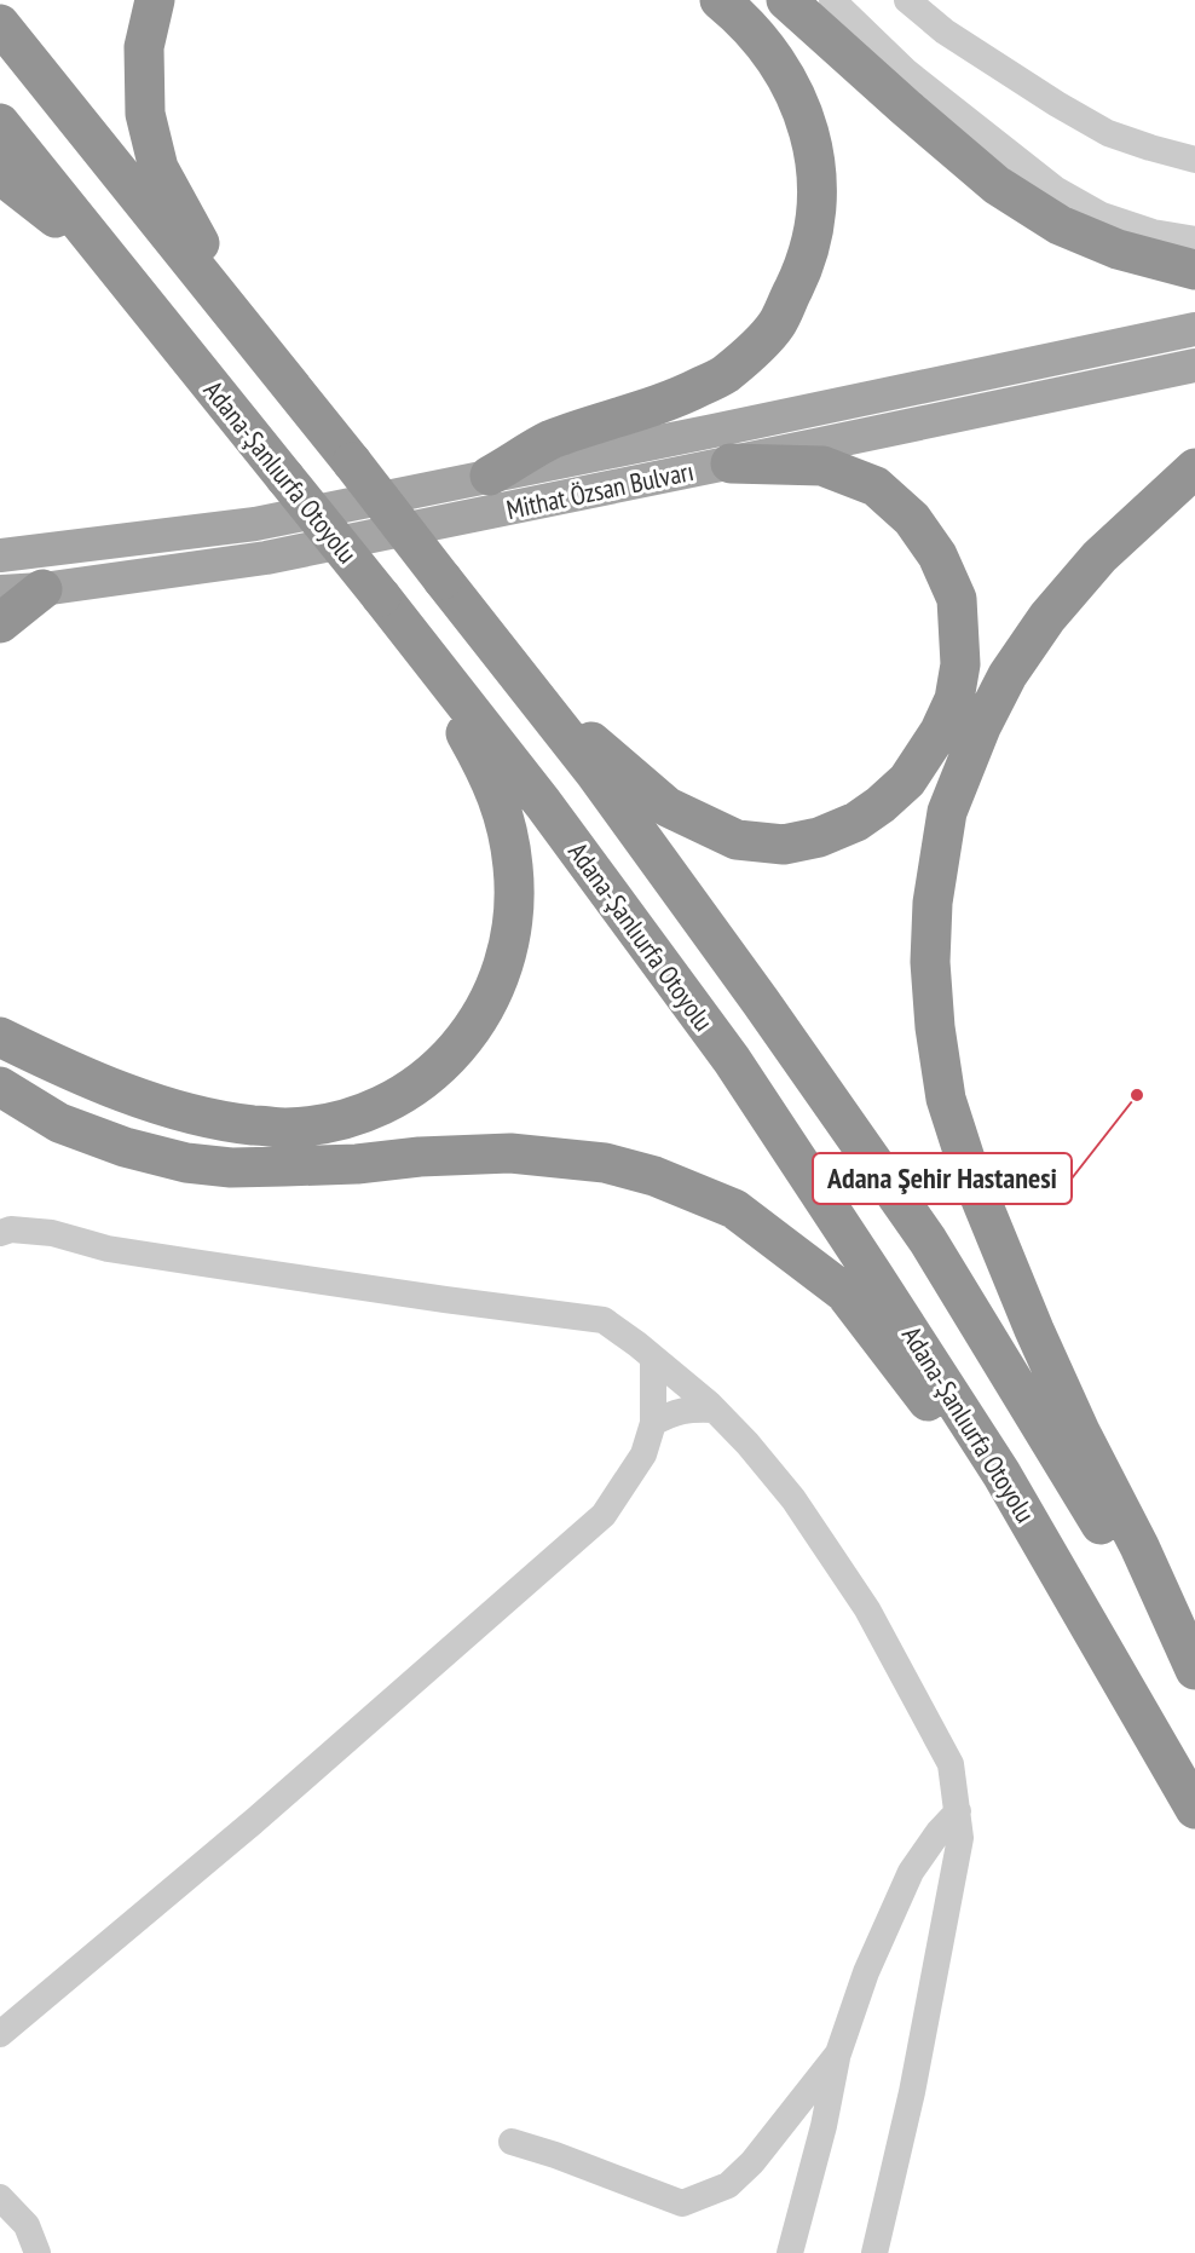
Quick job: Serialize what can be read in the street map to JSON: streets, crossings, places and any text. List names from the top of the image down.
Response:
{
  "streets": {
    "highway": ["Adana-Şanlıurfa Otoyolu"],
    "main road": ["Mithat Özsan Bulvarı"]
  },
  "places": ["Adana Şehir Hastanesi"]
}
